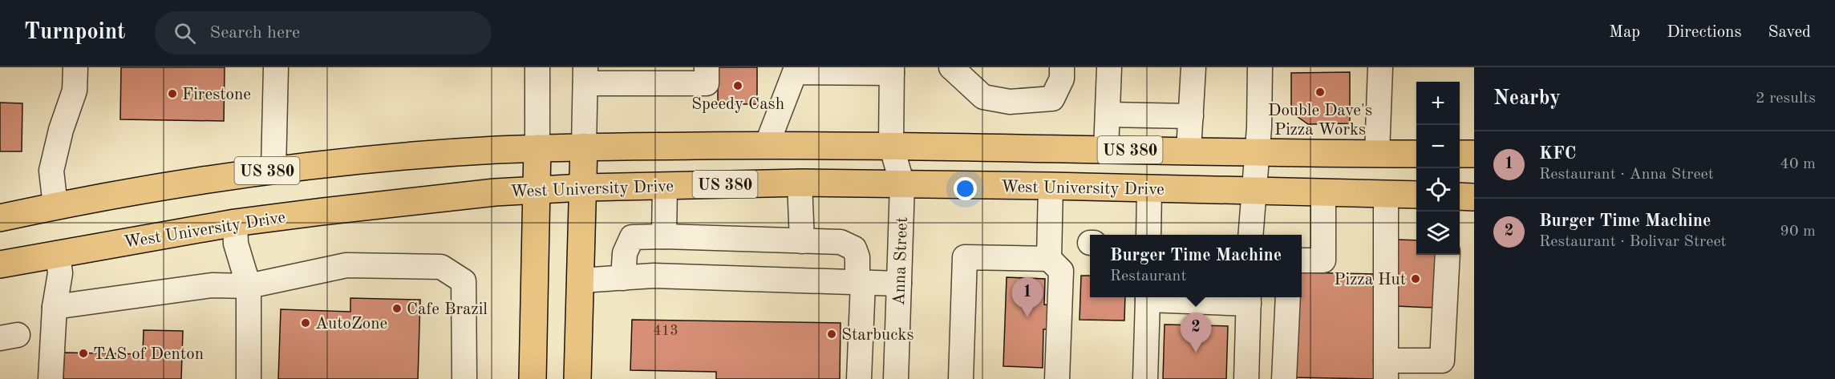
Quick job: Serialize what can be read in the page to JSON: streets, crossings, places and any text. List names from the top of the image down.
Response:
{
  "streets": {
    "main road": ["US 380", "West University Drive"],
    "street": ["Anna Street"]
  },
  "crossings": [
    ["US 380", "Anna Street"],
    ["West University Drive", "Anna Street"]
  ],
  "places": [
    "Speedy Cash",
    "Double Dave's Pizza Works",
    "Firestone",
    "Pizza Hut",
    "Cafe Brazil",
    "AutoZone",
    "Starbucks",
    "TAS of Denton"
  ],
  "house_numbers": ["413"],
  "page": {
    "header": "Turnpoint",
    "search": "Search here",
    "nav": ["Map", "Directions", "Saved"],
    "heading": ["Nearby", "2 results"],
    "map_buttons": ["+", "−"],
    "list": [
      {
        "mark": "1",
        "name": "KFC",
        "note": "Restaurant · Anna Street",
        "value": "40 m"
      },
      {
        "mark": "2",
        "name": "Burger Time Machine",
        "note": "Restaurant · Bolivar Street",
        "value": "90 m"
      }
    ],
    "popup": ["Burger Time Machine", "Restaurant"],
    "pins": ["1", "2"]
  }
}
